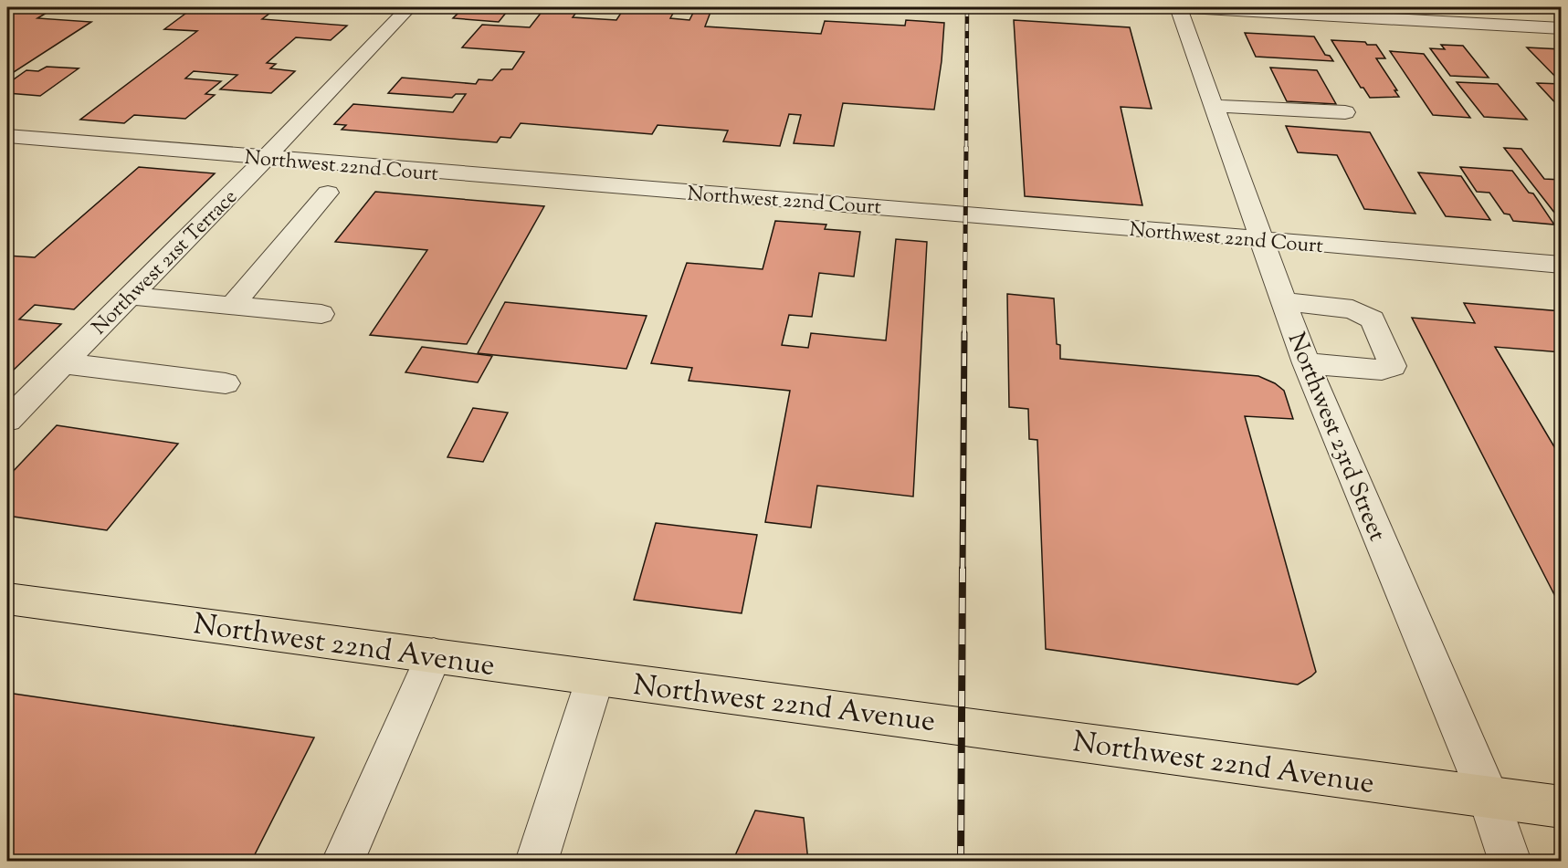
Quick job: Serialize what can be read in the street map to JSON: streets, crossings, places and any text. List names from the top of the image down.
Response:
{
  "streets": {
    "main road": ["Northwest 22nd Avenue"],
    "street": ["Northwest 22nd Court", "Northwest 21st Terrace", "Northwest 23rd Street"]
  },
  "crossings": [
    ["Northwest 22nd Court", "Northwest 21st Terrace"],
    ["Northwest 22nd Court", "Northwest 23rd Street"],
    ["Northwest 23rd Street", "Northwest 22nd Avenue"]
  ]
}
